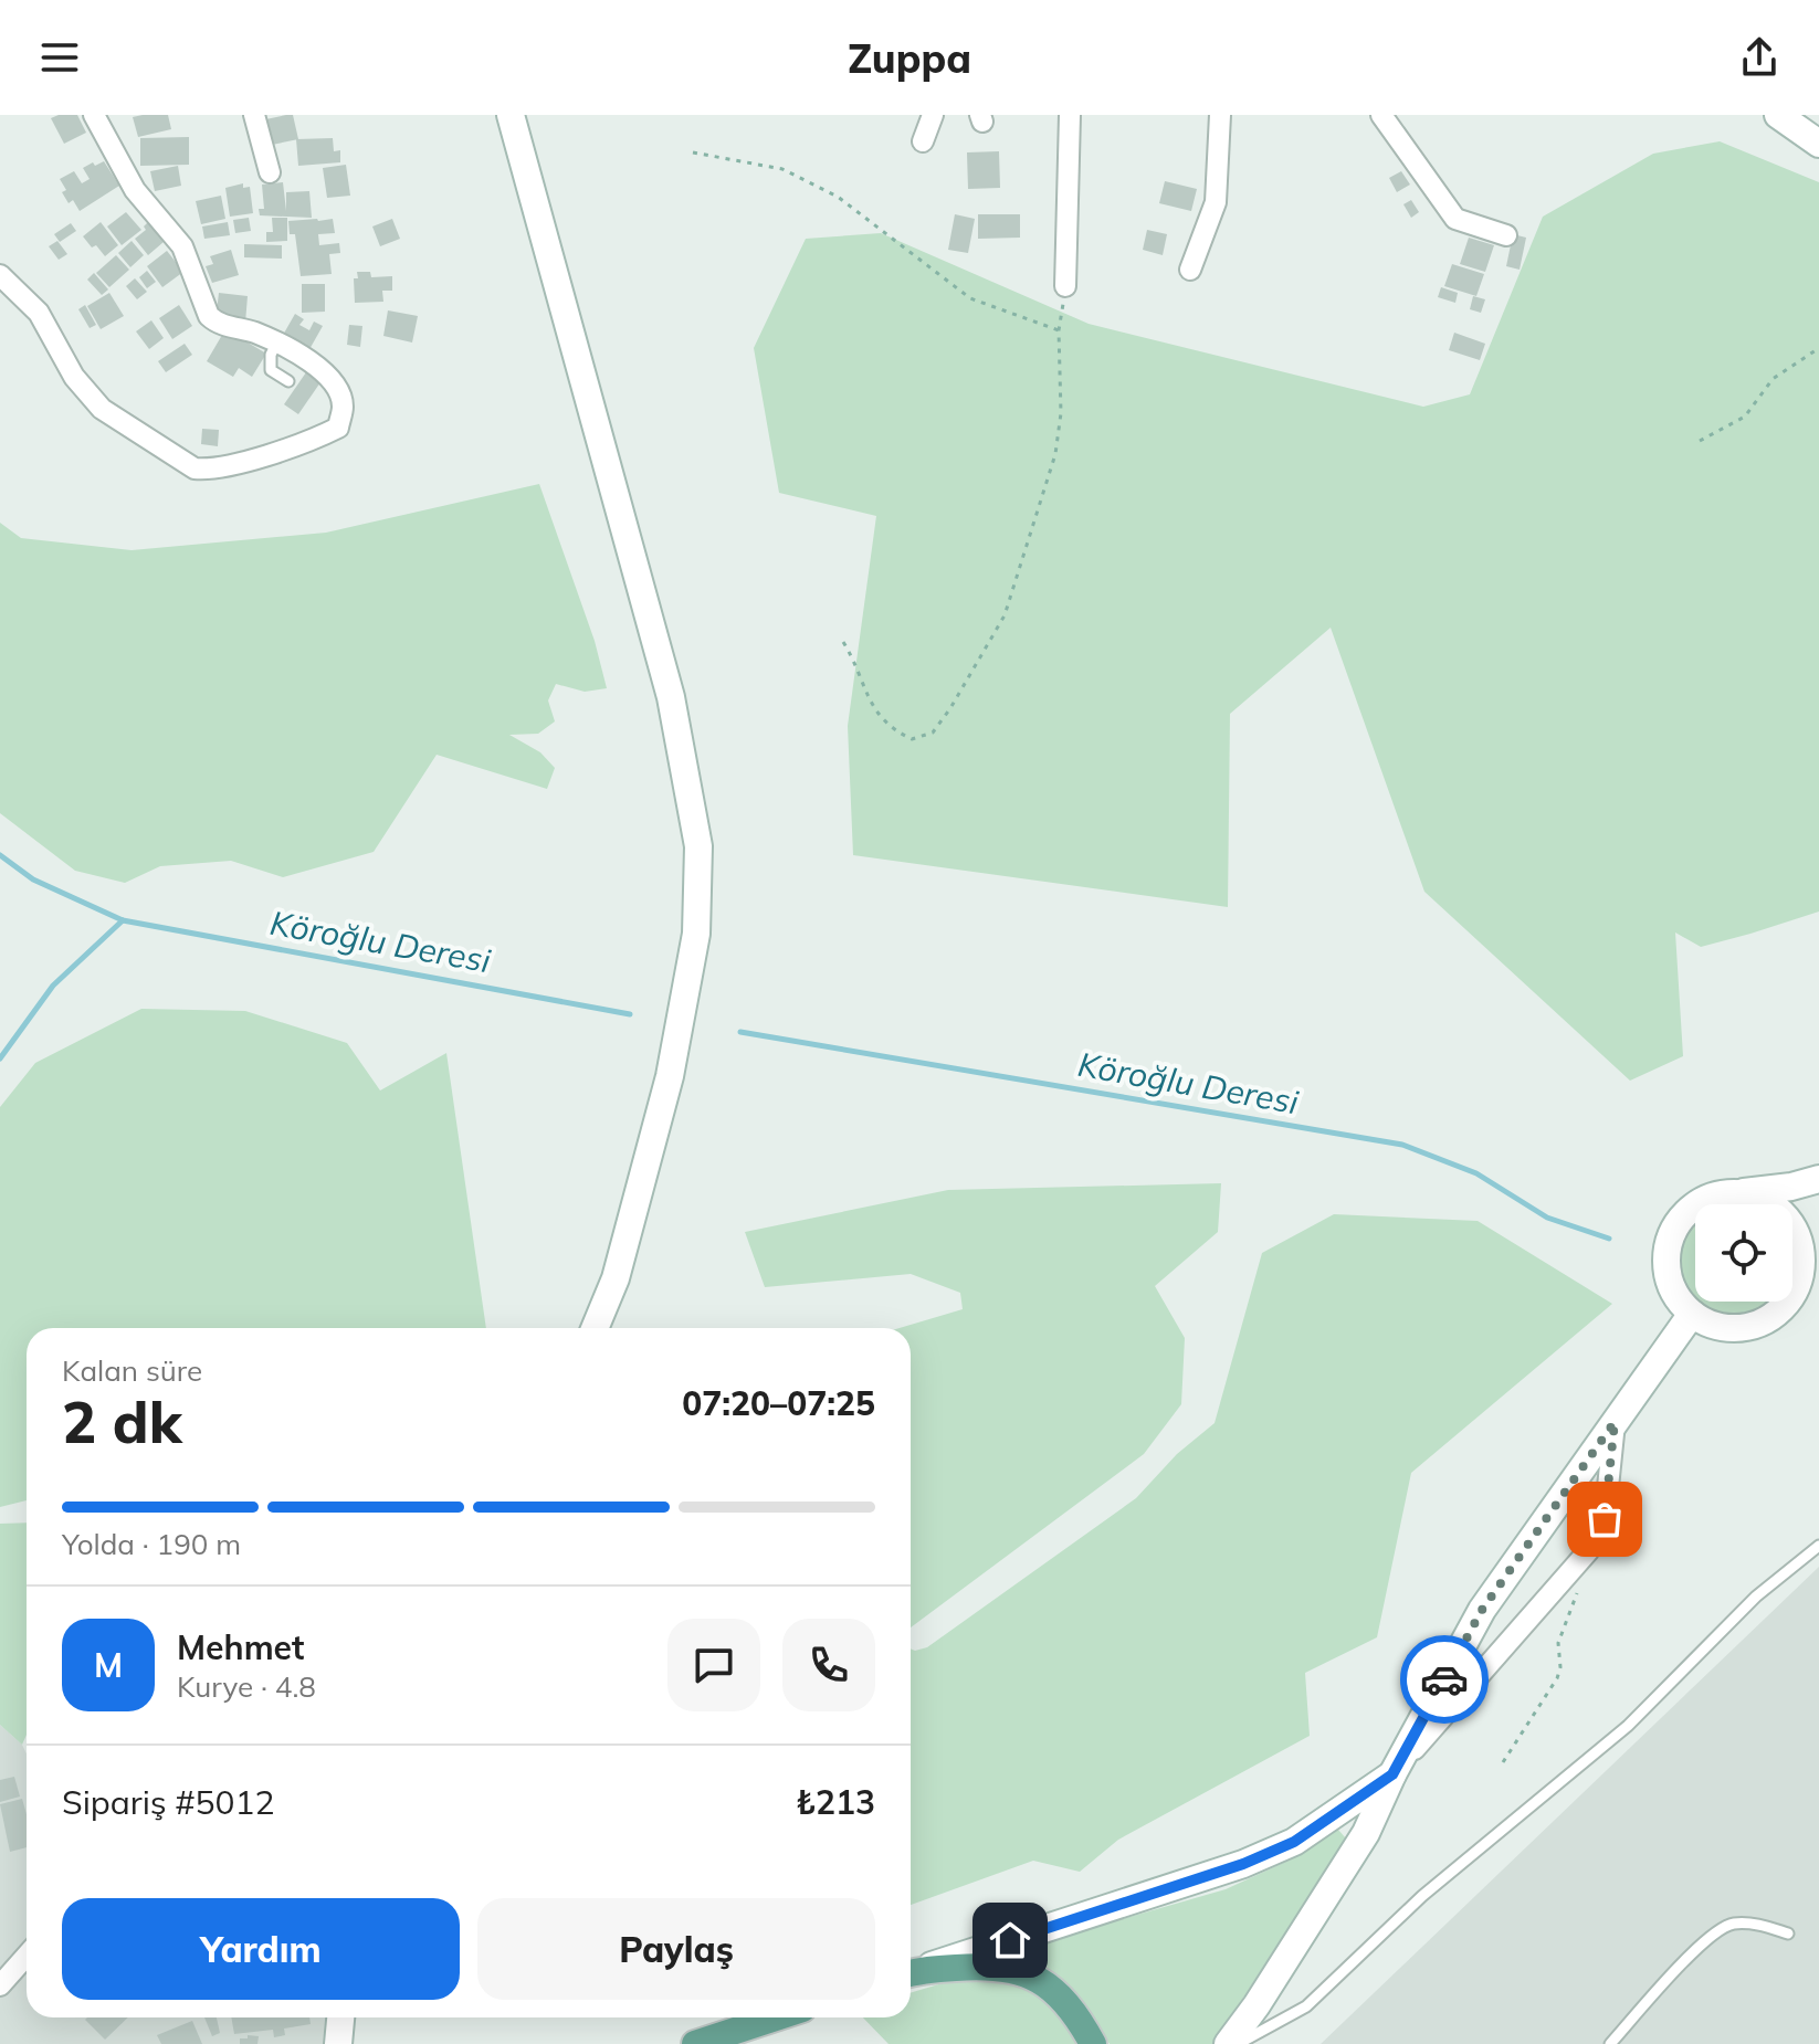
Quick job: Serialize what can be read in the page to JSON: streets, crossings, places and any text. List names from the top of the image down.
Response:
{
  "water": ["Köroğlu Deresi"],
  "page": {
    "header": "Zuppa",
    "heading": ["2 dk", "Kalan süre", "07:20–07:25"],
    "panel": [
      "Mehmet",
      "Kurye · 4.8",
      "Sipariş #5012",
      "₺213"
    ],
    "bar": "Yolda · 190 m",
    "round": "M",
    "buttons": ["Yardım", "Paylaş"]
  }
}
